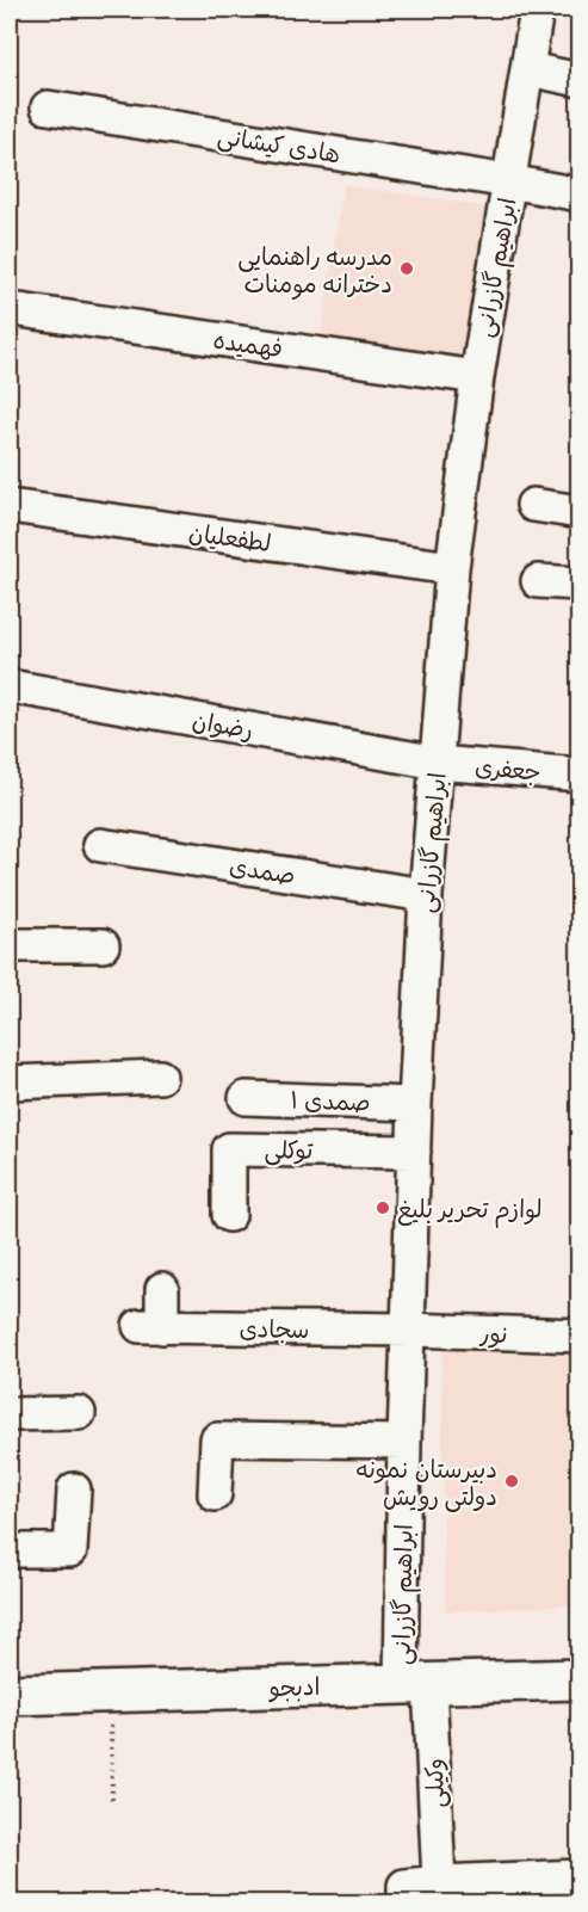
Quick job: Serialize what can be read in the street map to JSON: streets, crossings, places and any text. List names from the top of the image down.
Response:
{
  "streets": {
    "street": [
      "هادی کیشانی",
      "ابراهیم گازرانی",
      "فهمیده",
      "لطفعلیان",
      "رضوان",
      "جعفری",
      "صمدی",
      "صمدی ۱",
      "توکلی",
      "سجادی",
      "نور",
      "ادبجو",
      "وکیلی"
    ]
  },
  "crossings": [
    ["هادی کیشانی", "ابراهیم گازرانی"],
    ["ابراهیم گازرانی", "فهمیده"],
    ["ابراهیم گازرانی", "لطفعلیان"],
    ["ابراهیم گازرانی", "رضوان"],
    ["ابراهیم گازرانی", "جعفری"],
    ["ابراهیم گازرانی", "صمدی"],
    ["ابراهیم گازرانی", "صمدی ۱"],
    ["ابراهیم گازرانی", "توکلی"],
    ["ابراهیم گازرانی", "سجادی"],
    ["ابراهیم گازرانی", "نور"],
    ["ابراهیم گازرانی", "ادبجو"],
    ["ابراهیم گازرانی", "وکیلی"],
    ["رضوان", "جعفری"],
    ["سجادی", "نور"],
    ["ادبجو", "وکیلی"]
  ],
  "places": ["مدرسه راهنمایی دخترانه مومنات", "لوازم تحریر بلیغ", "دبیرستان نمونه دولتی رویش"]
}
